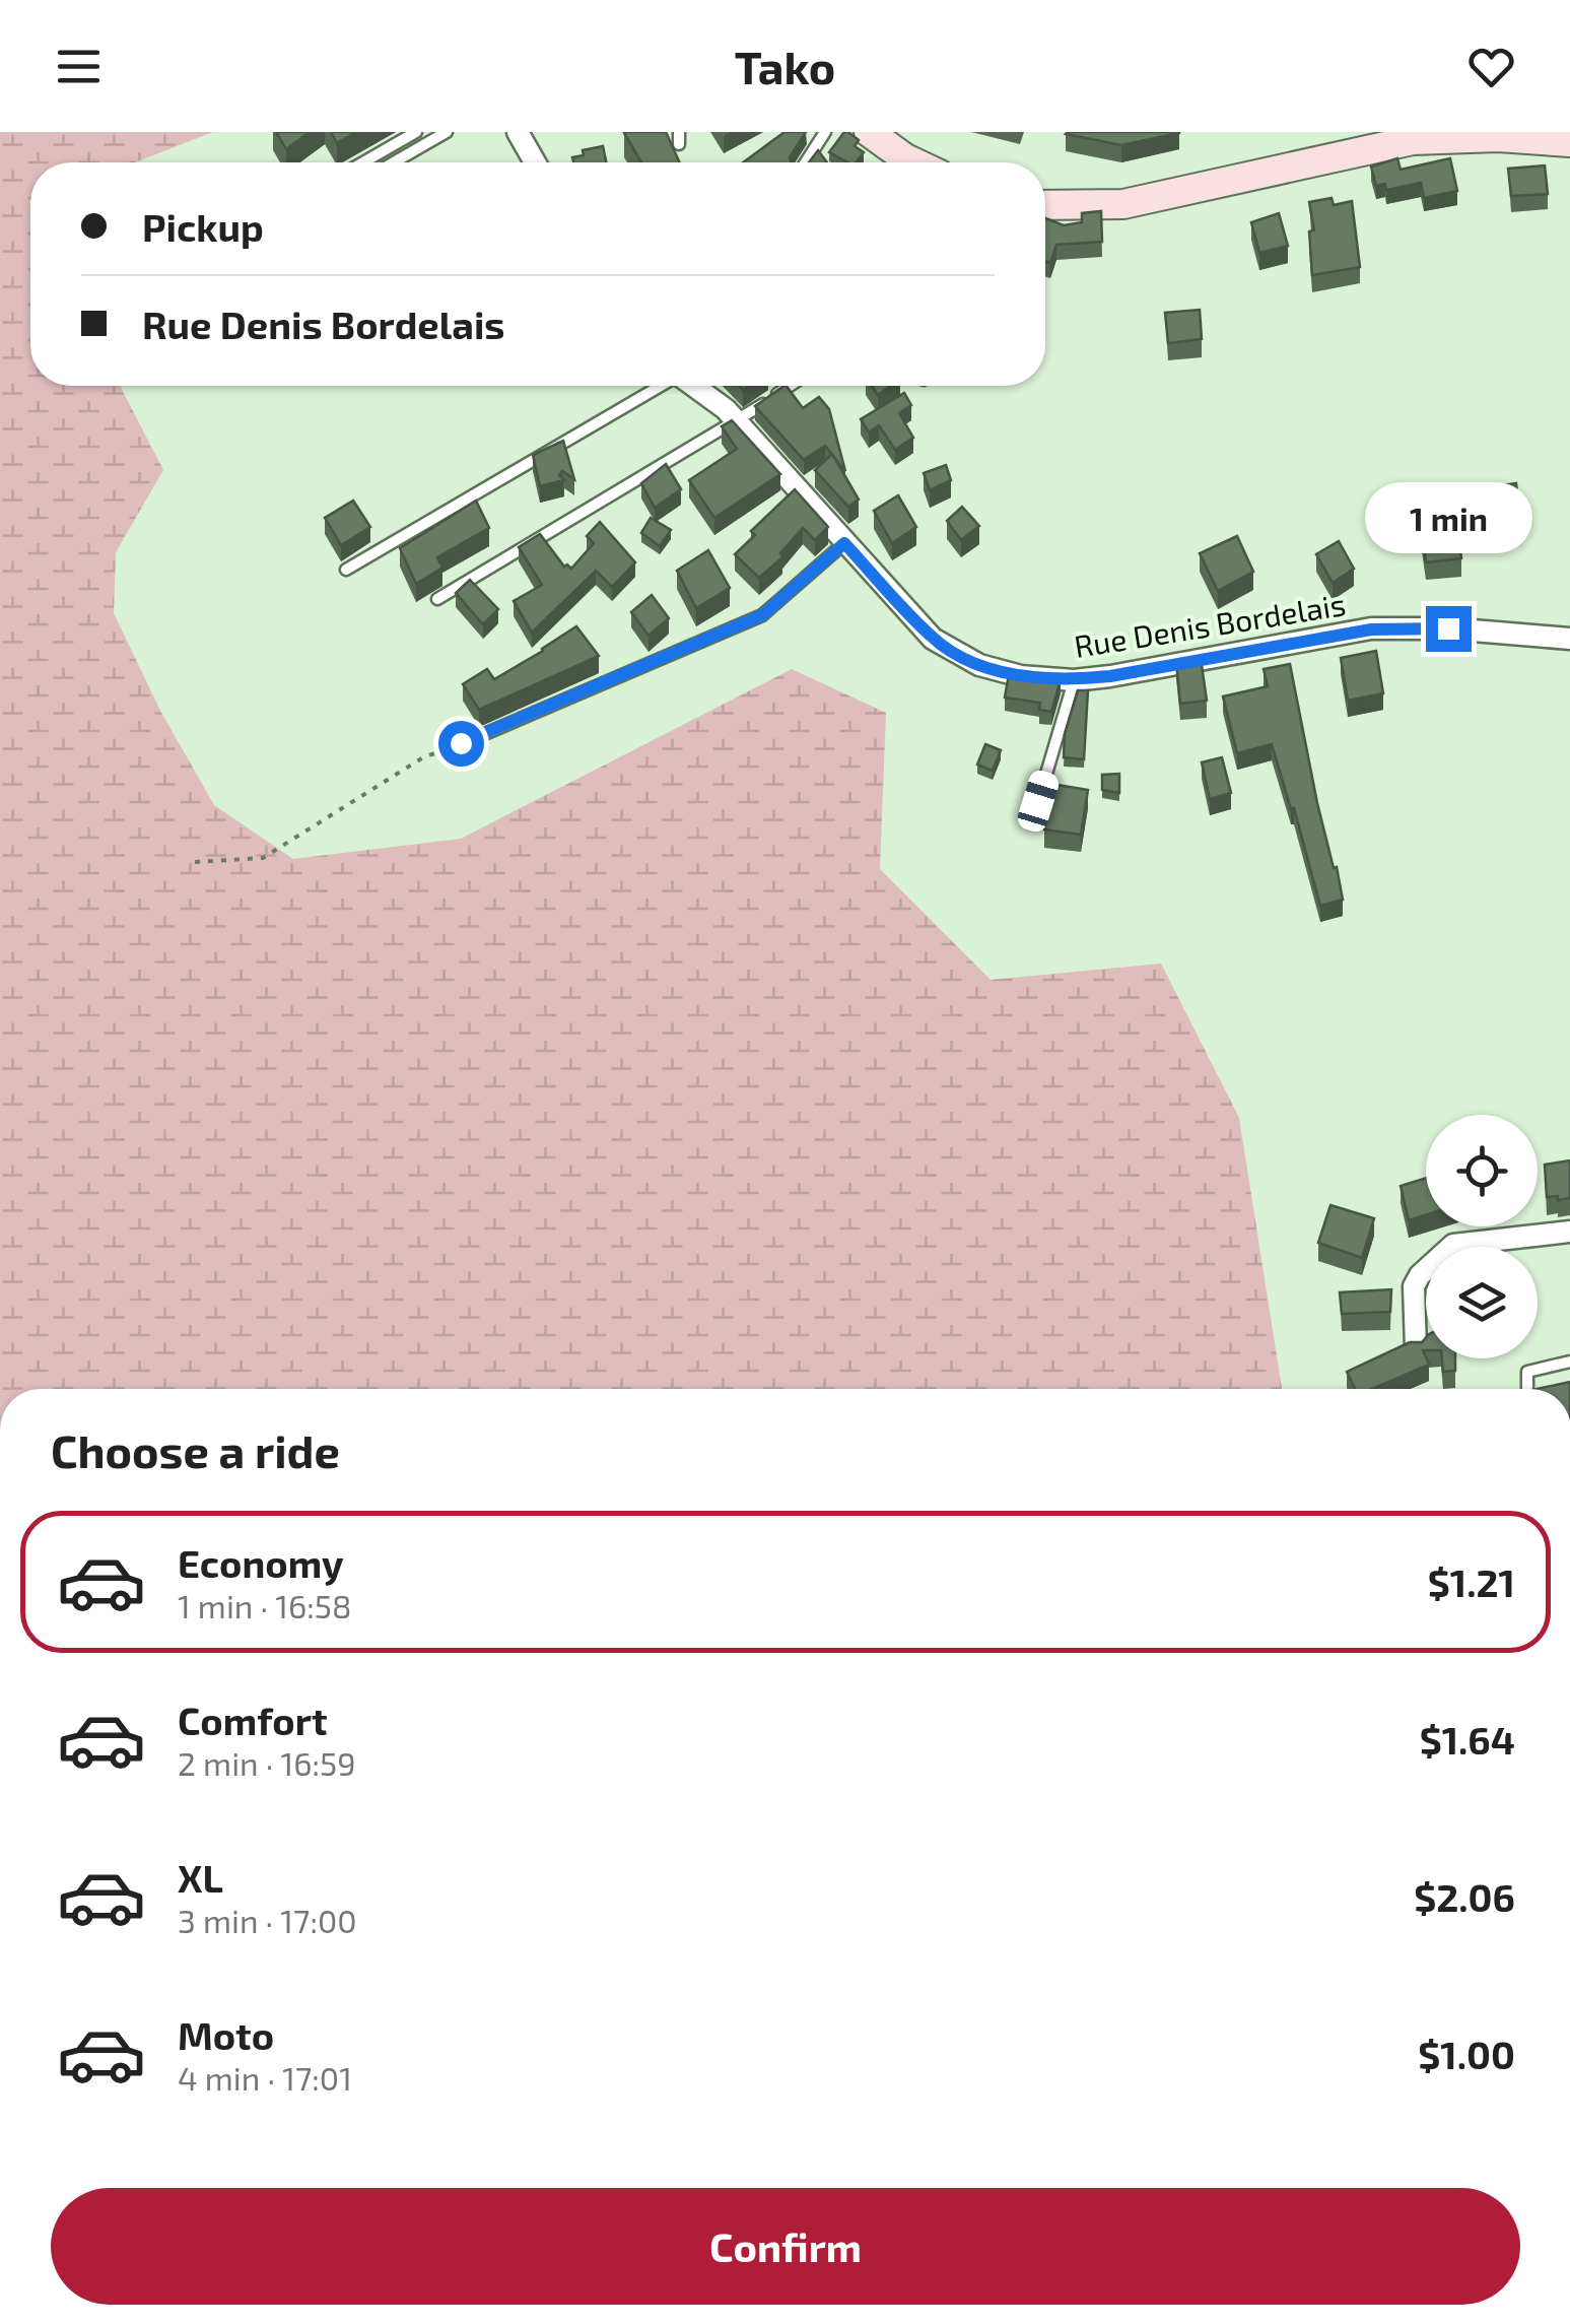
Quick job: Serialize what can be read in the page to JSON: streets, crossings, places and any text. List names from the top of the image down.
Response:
{
  "streets": {
    "street": ["Rue Denis Bordelais"]
  },
  "page": {
    "header": "Tako",
    "banner": ["Pickup", "Rue Denis Bordelais"],
    "bubble": "1 min",
    "heading": "Choose a ride",
    "list": [
      {
        "name": "Economy",
        "note": "1 min · 16:58",
        "value": "$1.21"
      },
      {
        "name": "Comfort",
        "note": "2 min · 16:59",
        "value": "$1.64"
      },
      {
        "name": "XL",
        "note": "3 min · 17:00",
        "value": "$2.06"
      },
      {
        "name": "Moto",
        "note": "4 min · 17:01",
        "value": "$1.00"
      }
    ],
    "buttons": "Confirm"
  }
}
